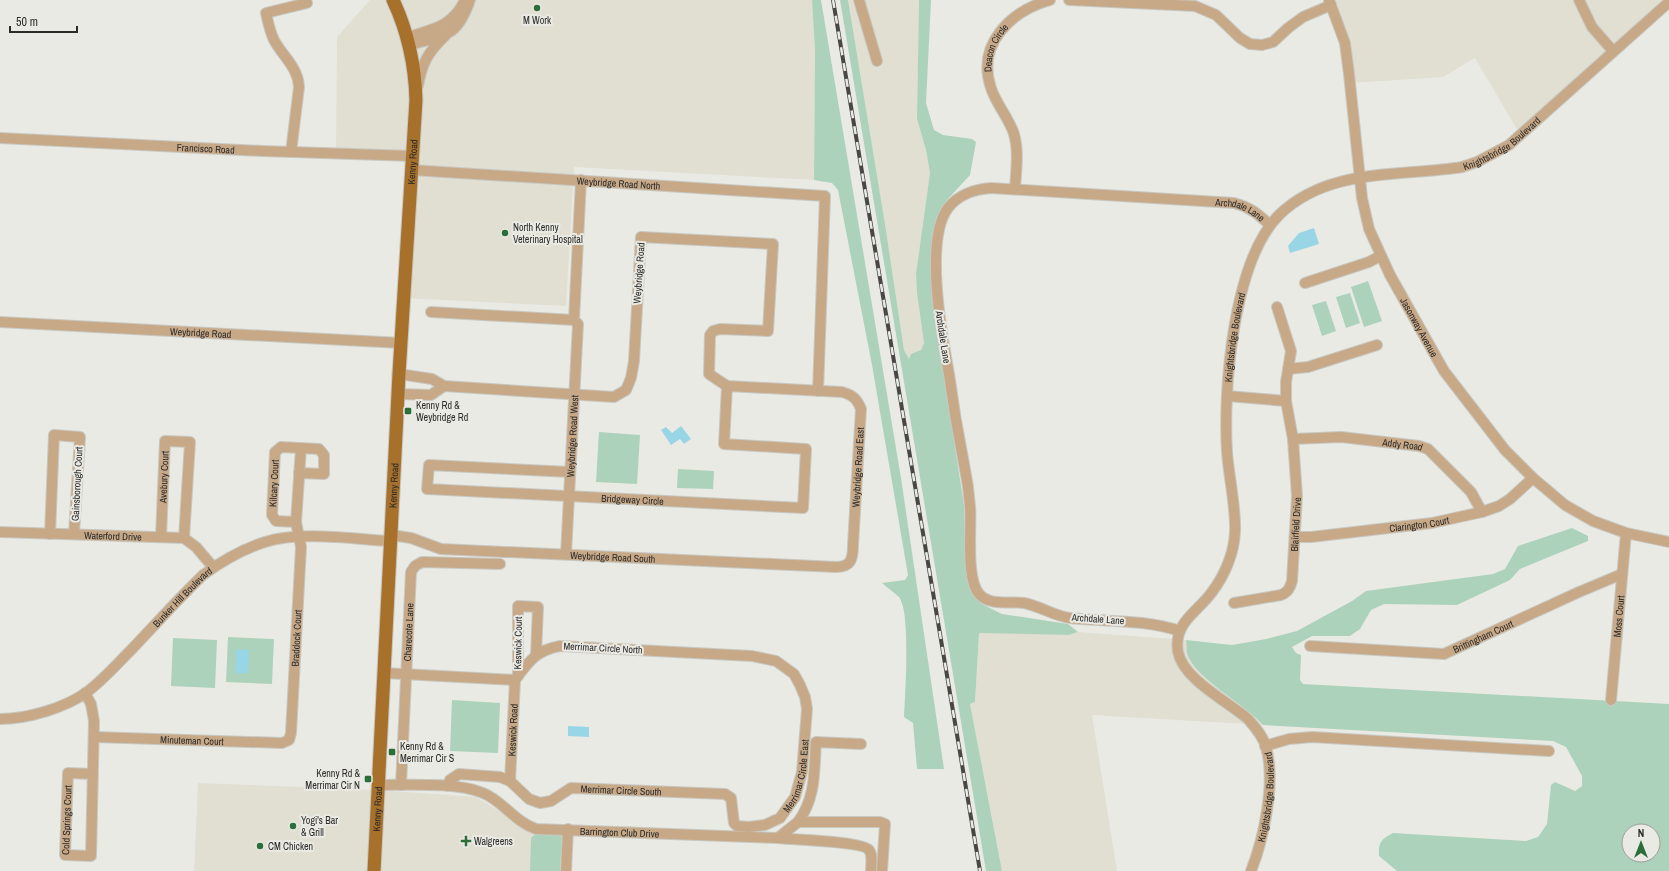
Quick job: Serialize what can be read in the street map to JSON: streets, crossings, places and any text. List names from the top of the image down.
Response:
{
  "streets": {
    "main road": ["Kenny Road"],
    "street": [
      "Deacon Circle",
      "Knightsbridge Boulevard",
      "Francisco Road",
      "Weybridge Road North",
      "Archdale Lane",
      "Weybridge Road",
      "Jasonway Avenue",
      "Weybridge Road West",
      "Addy Road",
      "Weybridge Road East",
      "Avebury Court",
      "Kilcary Court",
      "Gainsborough Court",
      "Bridgeway Circle",
      "Clarington Court",
      "Blairfield Drive",
      "Waterford Drive",
      "Weybridge Road South",
      "Bunker Hill Boulevard",
      "Moss Court",
      "Charecote Lane",
      "Brittingham Court",
      "Braddock Court",
      "Keswick Court",
      "Merrimar Circle North",
      "Keswick Road",
      "Minuteman Court",
      "Merrimar Circle East",
      "Merrimar Circle South",
      "Cold Springs Court",
      "Barrington Club Drive"
    ]
  },
  "crossings": [
    ["Deacon Circle", "Archdale Lane"],
    ["Knightsbridge Boulevard", "Archdale Lane"],
    ["Knightsbridge Boulevard", "Jasonway Avenue"],
    ["Francisco Road", "Kenny Road"],
    ["Kenny Road", "Weybridge Road North"],
    ["Kenny Road", "Weybridge Road"],
    ["Kenny Road", "Weybridge Road South"],
    ["Kenny Road", "Bunker Hill Boulevard"],
    ["Weybridge Road North", "Weybridge Road West"],
    ["Weybridge Road North", "Weybridge Road East"],
    ["Weybridge Road", "Weybridge Road West"],
    ["Weybridge Road", "Weybridge Road East"],
    ["Weybridge Road", "Bridgeway Circle"],
    ["Jasonway Avenue", "Clarington Court"],
    ["Jasonway Avenue", "Moss Court"],
    ["Weybridge Road West", "Bridgeway Circle"],
    ["Weybridge Road West", "Weybridge Road South"],
    ["Addy Road", "Clarington Court"],
    ["Addy Road", "Blairfield Drive"],
    ["Weybridge Road East", "Bridgeway Circle"],
    ["Weybridge Road East", "Weybridge Road South"],
    ["Avebury Court", "Waterford Drive"],
    ["Gainsborough Court", "Waterford Drive"],
    ["Clarington Court", "Blairfield Drive"],
    ["Weybridge Road South", "Bunker Hill Boulevard"],
    ["Bunker Hill Boulevard", "Braddock Court"],
    ["Bunker Hill Boulevard", "Cold Springs Court"],
    ["Moss Court", "Brittingham Court"],
    ["Braddock Court", "Minuteman Court"],
    ["Keswick Court", "Merrimar Circle North"],
    ["Keswick Court", "Keswick Road"],
    ["Merrimar Circle North", "Keswick Road"],
    ["Merrimar Circle North", "Merrimar Circle East"],
    ["Keswick Road", "Merrimar Circle South"],
    ["Minuteman Court", "Cold Springs Court"],
    ["Merrimar Circle East", "Merrimar Circle South"],
    ["Merrimar Circle South", "Barrington Club Drive"]
  ],
  "places": {
    "other": [
      "M Work",
      "North Kenny Veterinary Hospital",
      "Yogi's Bar & Grill",
      "CM Chicken"
    ],
    "transit": ["Kenny Rd & Weybridge Rd", "Kenny Rd & Merrimar Cir S", "Kenny Rd & Merrimar Cir N"],
    "health": ["Walgreens"]
  },
  "scale_bar": "50 m",
  "north": "top"
}
